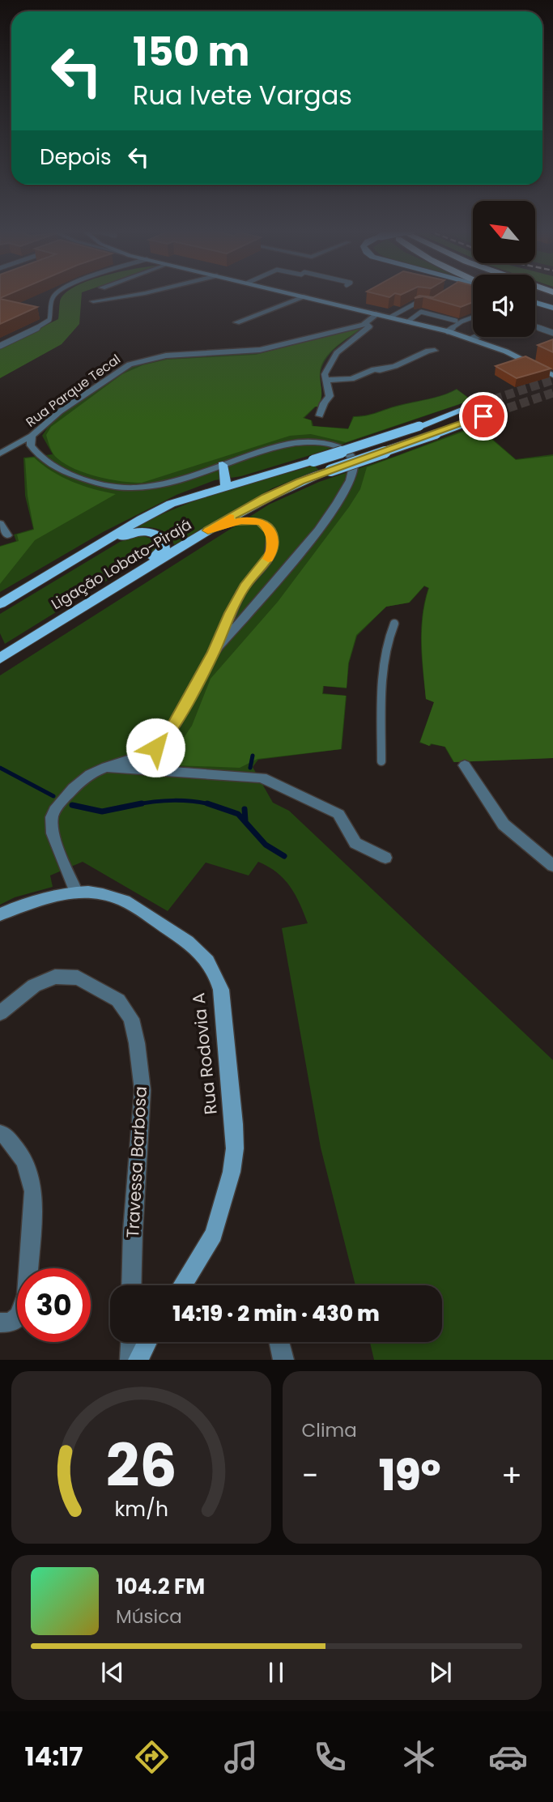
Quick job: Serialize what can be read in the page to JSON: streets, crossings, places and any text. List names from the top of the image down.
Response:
{
  "streets": {
    "main road": ["Ligação Lobato-Pirajá", "Rua Rodovia A"],
    "street": ["Rua Parque Tecal", "Travessa Barbosa"]
  },
  "north": "top left",
  "page": {
    "turn": ["150 m", "Rua Ivete Vargas"],
    "then": "Depois",
    "limit": "30",
    "trip": "14:19 · 2 min · 430 m",
    "tile": "Clima",
    "heat": ["−", "19°", "+"],
    "song": ["104.2 FM", "Música"],
    "tabs": "14:17",
    "gauge": ["26", "km/h"]
  }
}
